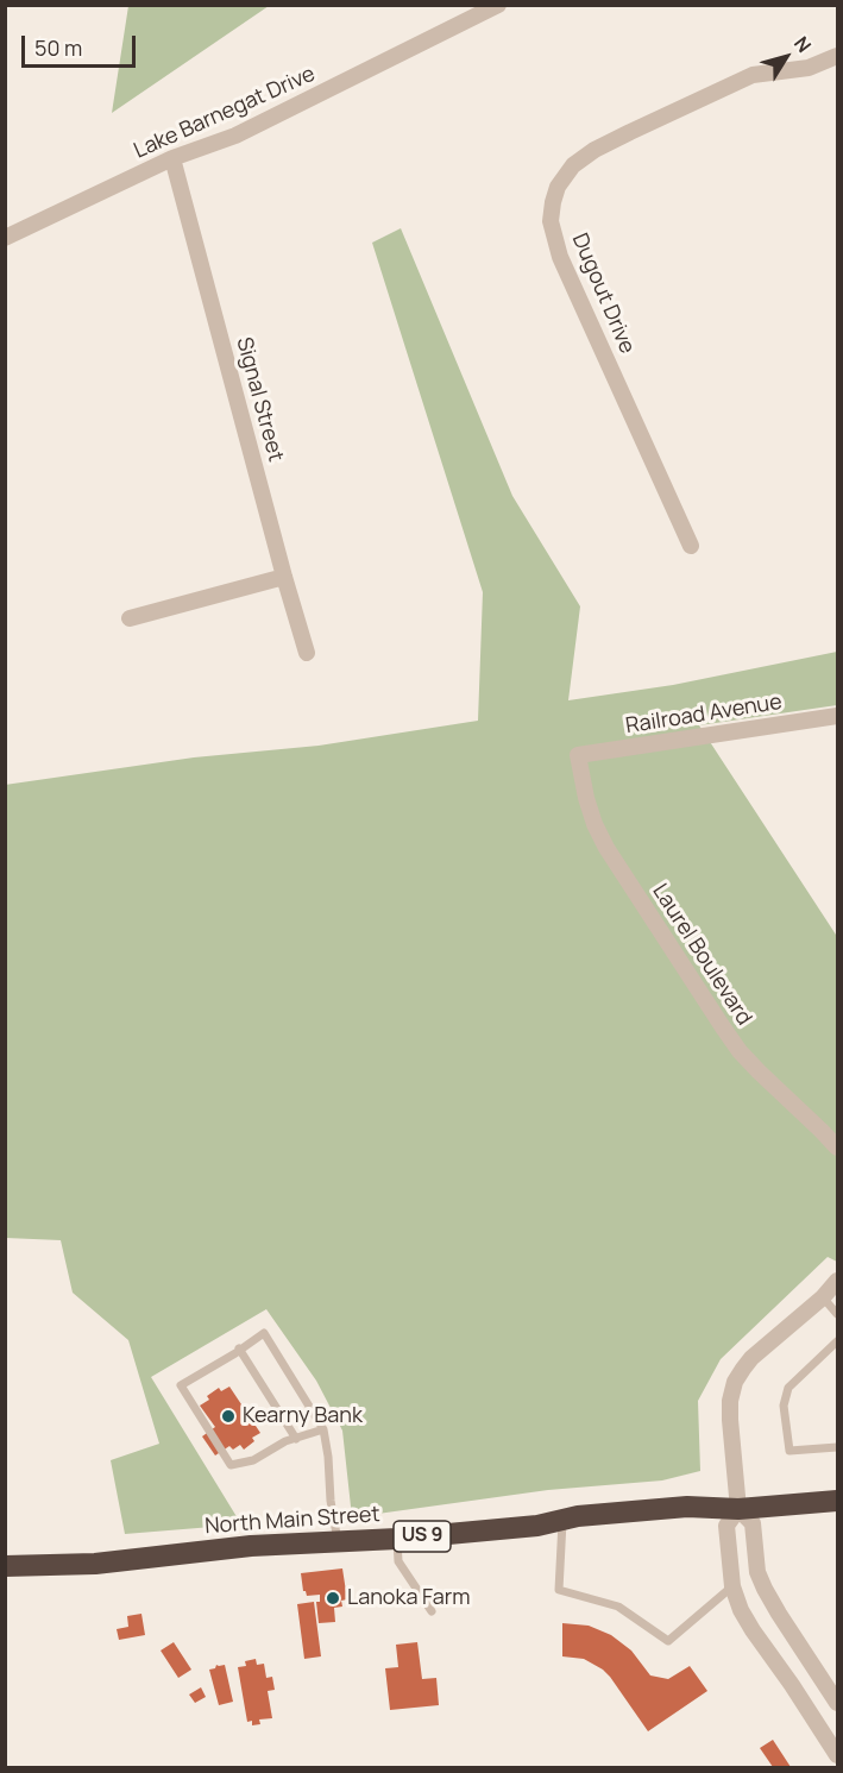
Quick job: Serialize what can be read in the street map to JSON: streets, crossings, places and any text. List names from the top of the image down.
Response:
{
  "streets": {
    "highway": ["North Main Street", "US 9"],
    "street": [
      "Lake Barnegat Drive",
      "Dugout Drive",
      "Signal Street",
      "Railroad Avenue",
      "Laurel Boulevard"
    ]
  },
  "crossings": [
    ["Lake Barnegat Drive", "Signal Street"],
    ["Railroad Avenue", "Laurel Boulevard"]
  ],
  "places": ["Kearny Bank", "Lanoka Farm"],
  "scale_bar": "50 m",
  "north": "top right"
}
